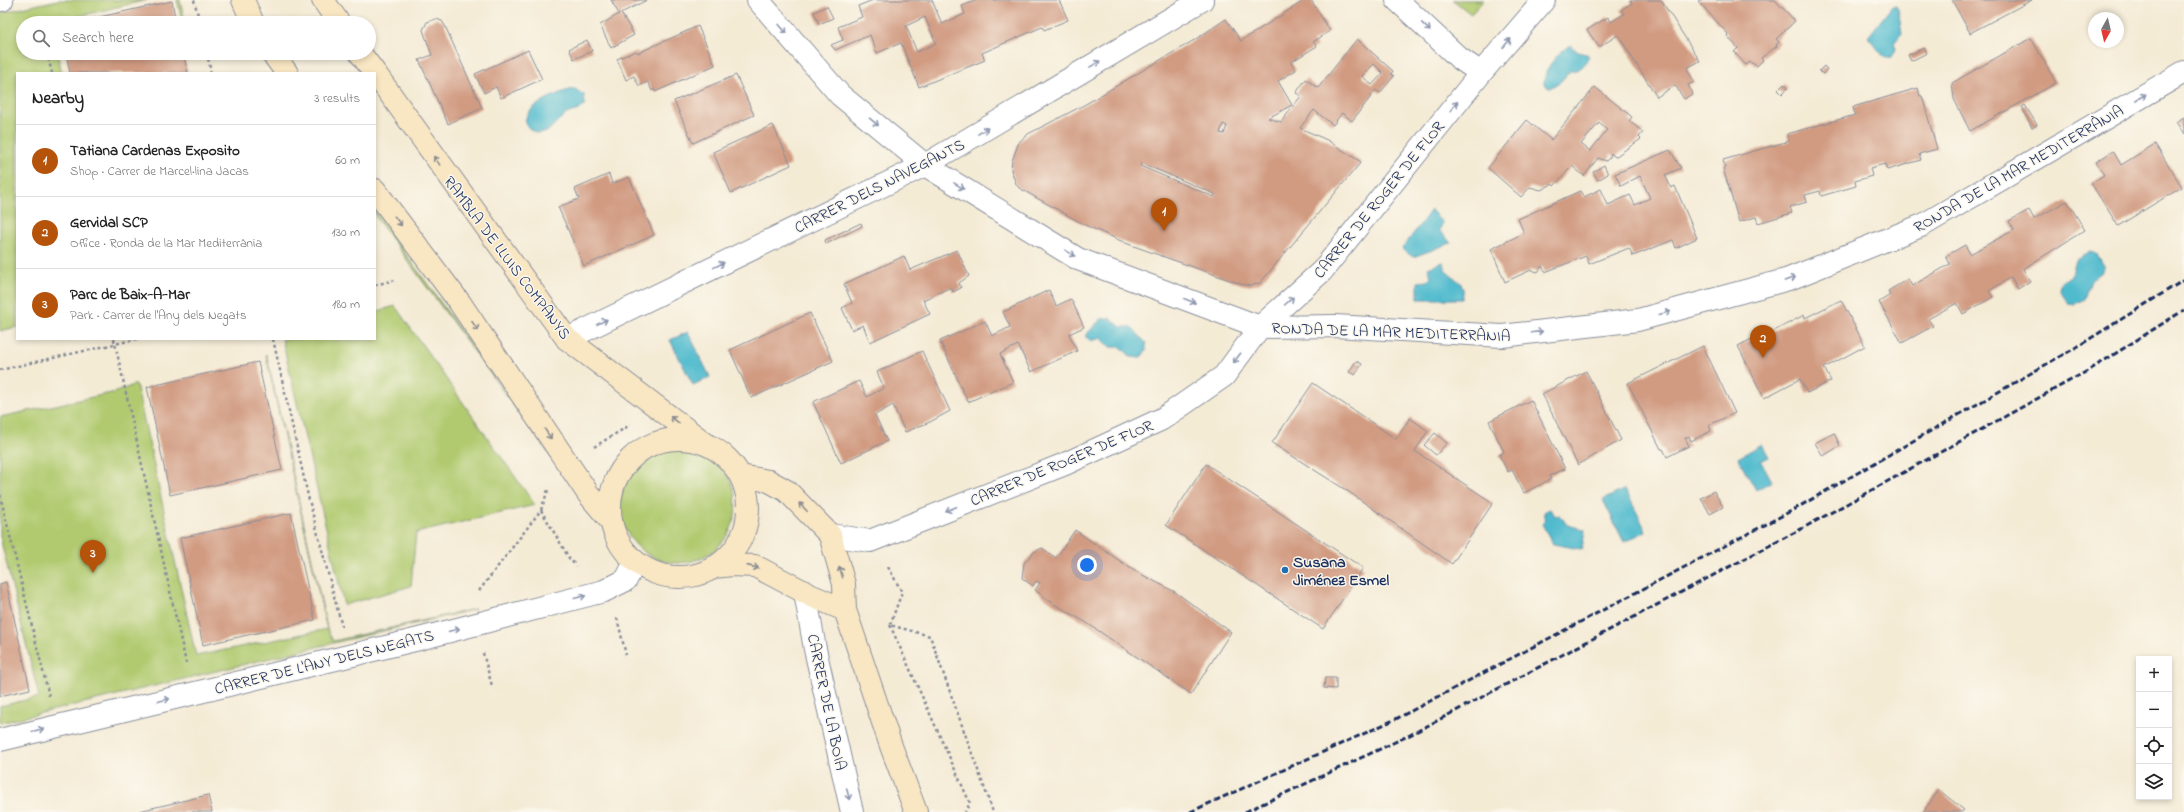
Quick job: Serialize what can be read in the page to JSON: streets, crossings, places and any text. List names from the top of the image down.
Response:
{
  "streets": {
    "street": [
      "RONDA DE LA MAR MEDITERRÀNIA",
      "CARRER DELS NAVEGANTS",
      "CARRER DE ROGER DE FLOR",
      "RAMBLA DE LLUIS COMPANYS",
      "CARRER DE L'ANY DELS NEGATS",
      "CARRER DE LA BOIA"
    ]
  },
  "crossings": [
    ["RONDA DE LA MAR MEDITERRÀNIA", "CARRER DE ROGER DE FLOR"],
    ["CARRER DELS NAVEGANTS", "RAMBLA DE LLUIS COMPANYS"],
    ["RAMBLA DE LLUIS COMPANYS", "CARRER DE L'ANY DELS NEGATS"]
  ],
  "one_way": ["RONDA DE LA MAR MEDITERRÀNIA", "CARRER DELS NAVEGANTS", "CARRER DE L'ANY DELS NEGATS"],
  "places": ["Susana Jiménez Esmel"],
  "north": "bottom",
  "page": {
    "search": "Search here",
    "heading": ["Nearby", "3 results"],
    "list": [
      {
        "mark": "1",
        "name": "Tatiana Cardenas Exposito",
        "note": "Shop · Carrer de Marcel·lina Jacas",
        "value": "60 m"
      },
      {
        "mark": "2",
        "name": "Gervidal SCP",
        "note": "Office · Ronda de la Mar Mediterrània",
        "value": "130 m"
      },
      {
        "mark": "3",
        "name": "Parc de Baix-A-Mar",
        "note": "Park · Carrer de l'Any dels Negats",
        "value": "180 m"
      }
    ],
    "pins": ["1", "2", "3"],
    "map_buttons": ["+", "−"]
  }
}
